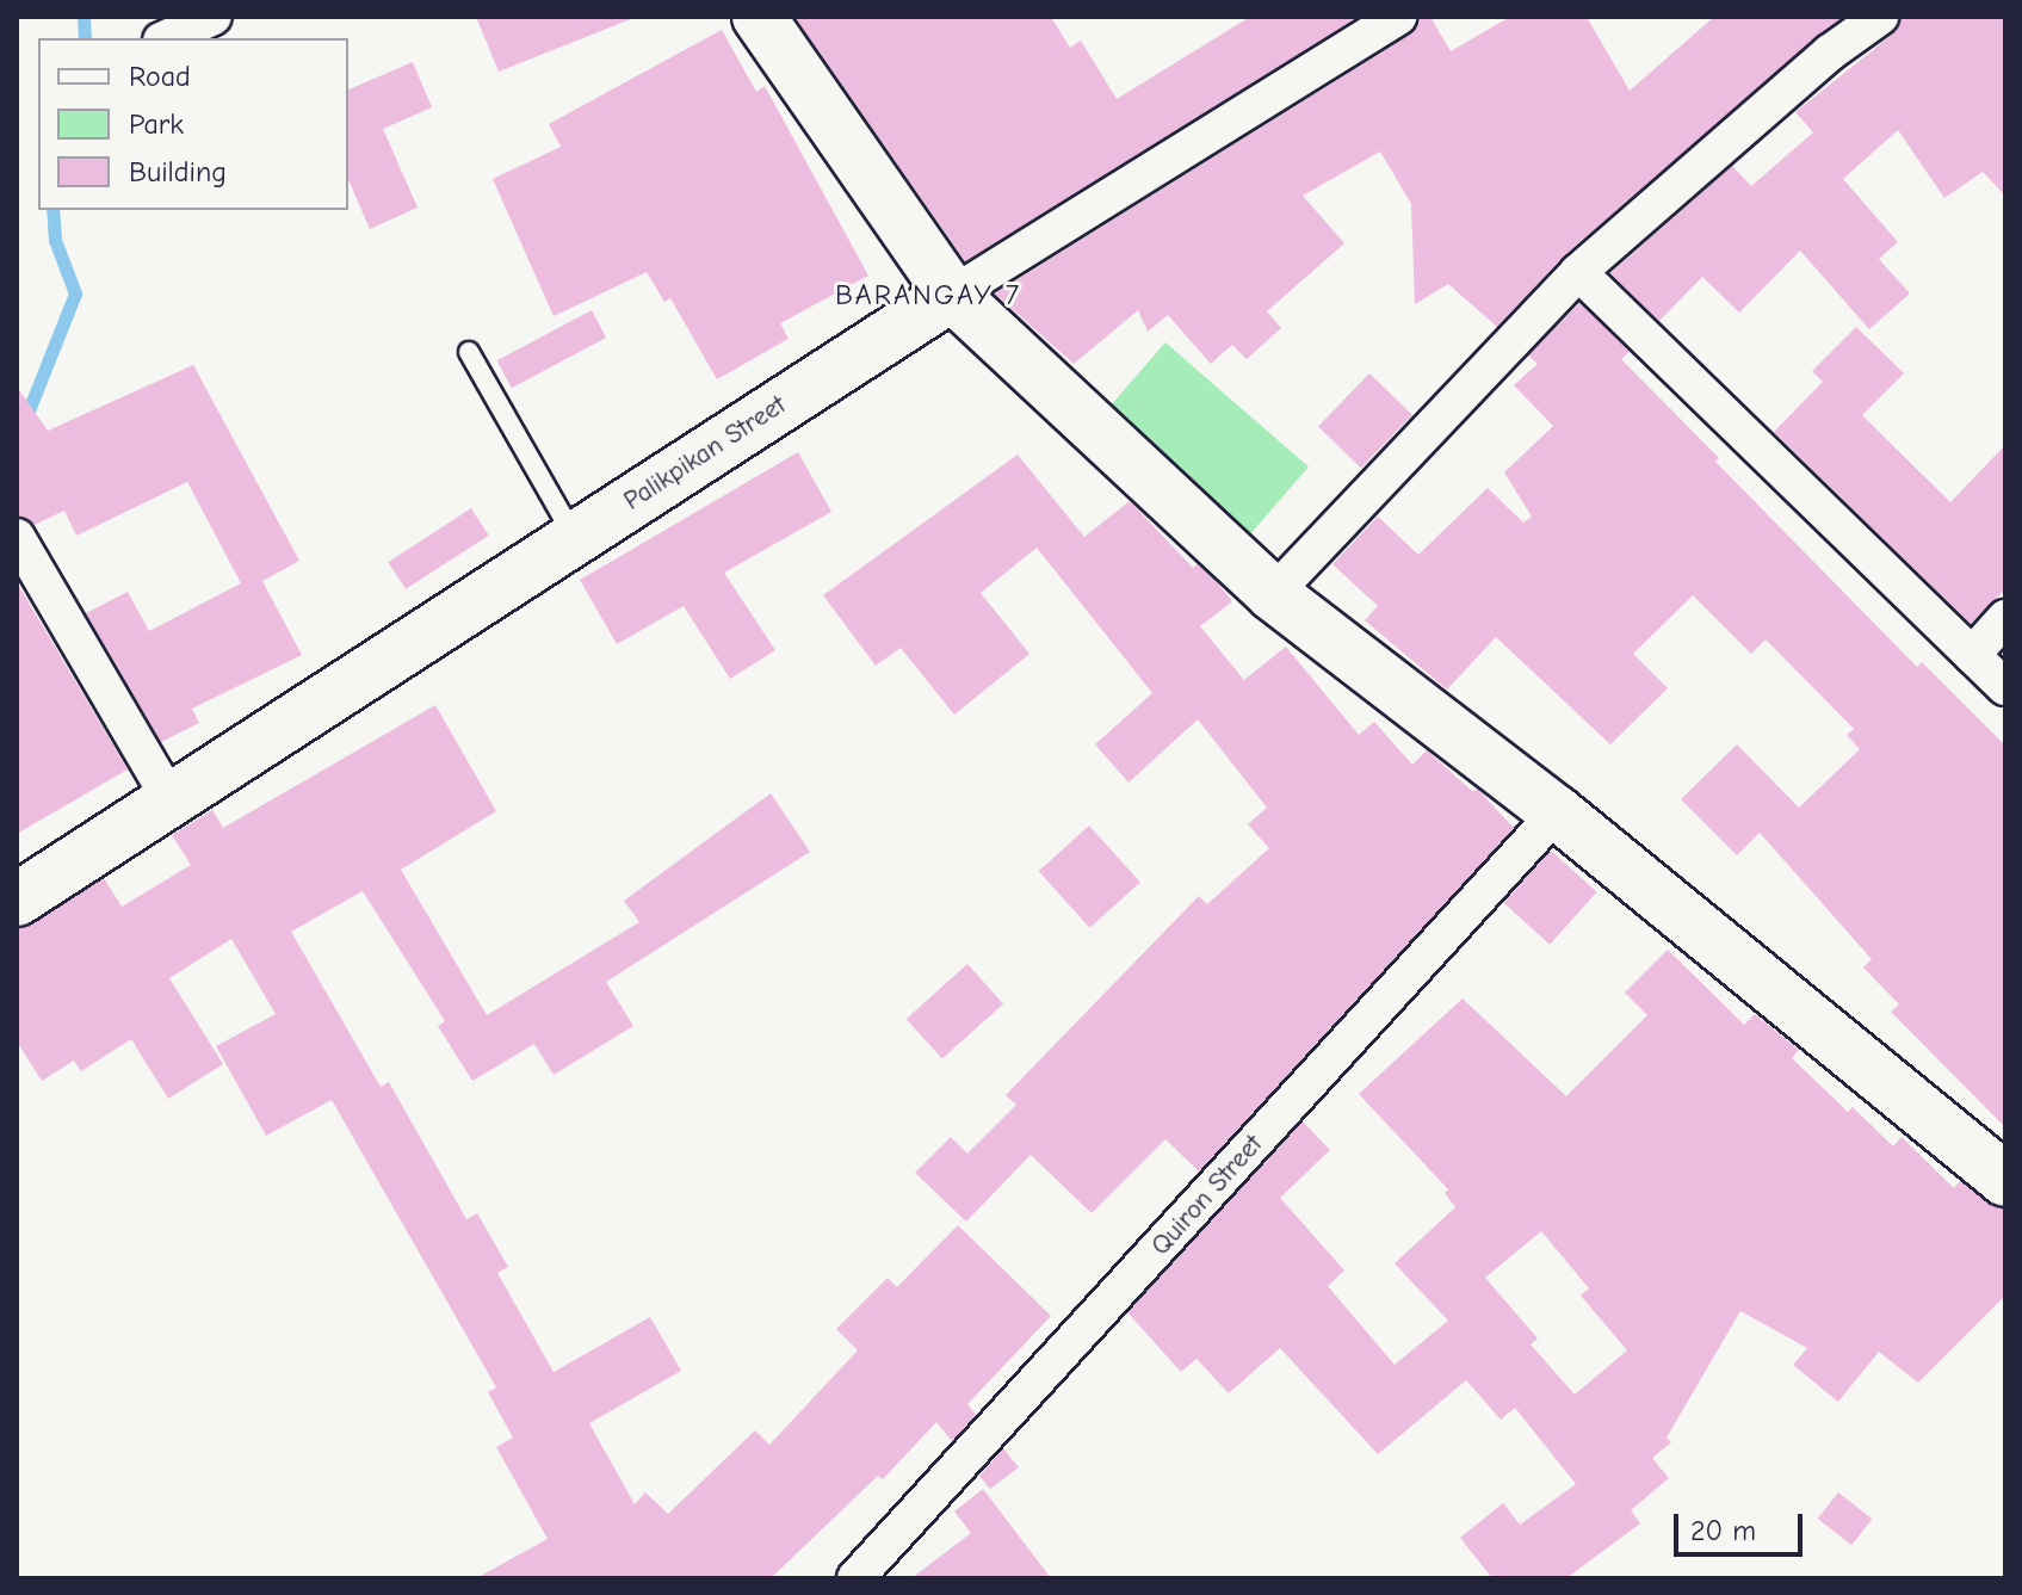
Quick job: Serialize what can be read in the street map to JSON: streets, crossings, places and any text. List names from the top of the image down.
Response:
{
  "streets": {
    "street": ["Palikpikan Street", "Quiron Street"]
  },
  "districts": ["BARANGAY 7"],
  "legend": ["Road", "Park", "Building"],
  "scale_bar": "20 m"
}
